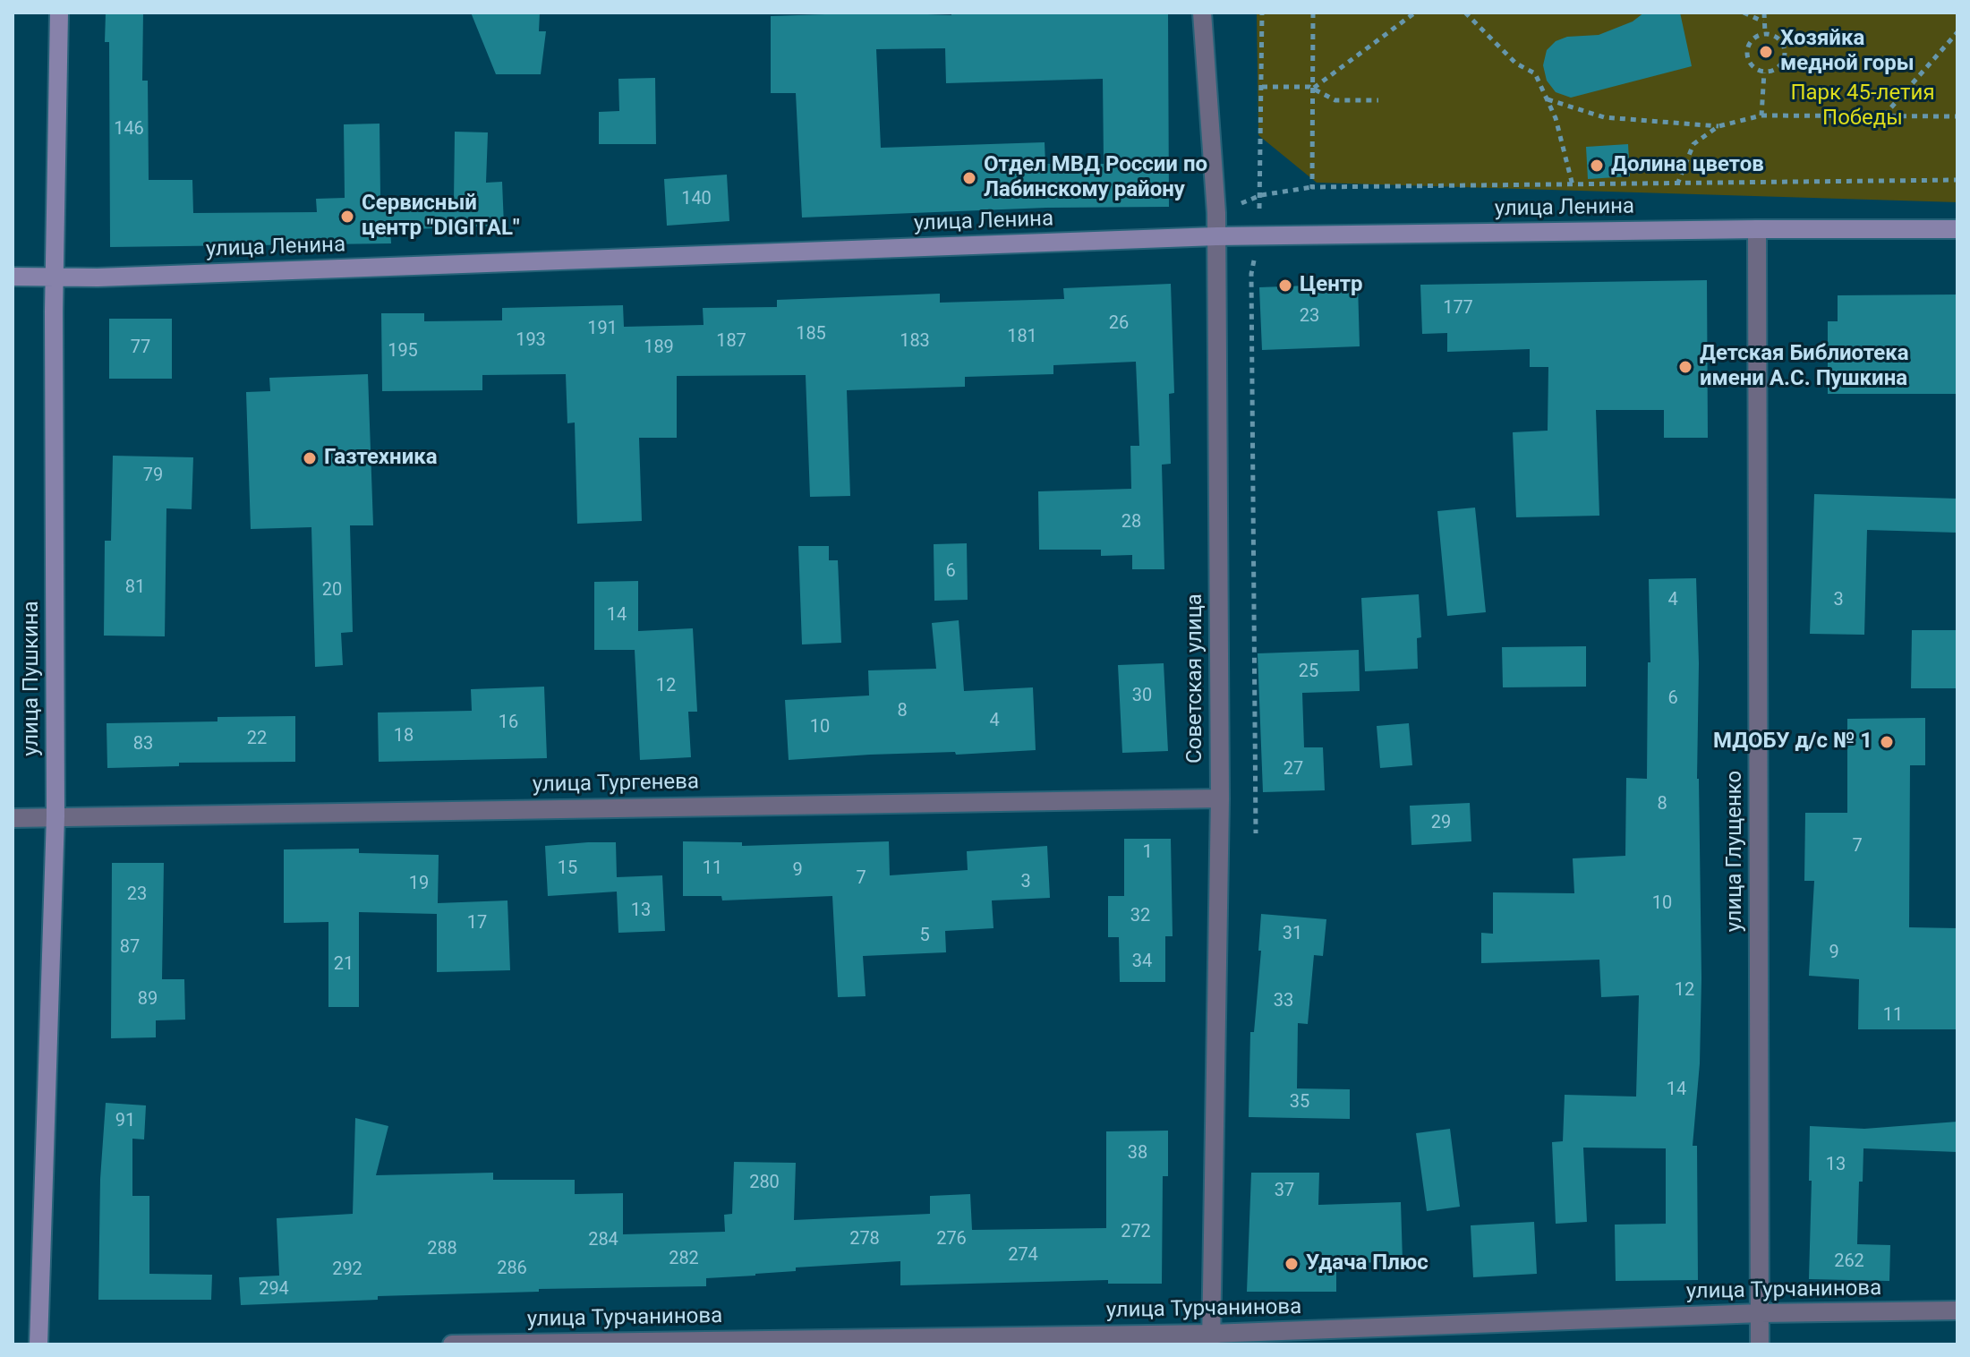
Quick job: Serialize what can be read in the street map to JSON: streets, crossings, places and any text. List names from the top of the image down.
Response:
{
  "streets": {
    "street": [
      "улица Ленина",
      "улица Пушкина",
      "Советская улица",
      "улица Тургенева",
      "улица Глущенко",
      "улица Турчанинова"
    ]
  },
  "crossings": [
    ["улица Ленина", "улица Пушкина"],
    ["улица Ленина", "Советская улица"],
    ["улица Ленина", "улица Глущенко"],
    ["улица Пушкина", "улица Тургенева"],
    ["Советская улица", "улица Тургенева"],
    ["Советская улица", "улица Турчанинова"],
    ["улица Глущенко", "улица Турчанинова"]
  ],
  "parks": ["Парк 45-летия Победы"],
  "places": [
    "Хозяйка медной горы",
    "Долина цветов",
    "Отдел МВД России по Лабинскому району",
    "Сервисный центр \"DIGITAL\"",
    "Центр",
    "Детская Библиотека имени А.С. Пушкина",
    "Газтехника",
    "МДОБУ д/с № 1",
    "Удача Плюс"
  ],
  "house_numbers": [
    "146",
    "140",
    "177",
    "23",
    "26",
    "191",
    "185",
    "181",
    "193",
    "187",
    "183",
    "77",
    "189",
    "195",
    "79",
    "28",
    "6",
    "81",
    "20",
    "4",
    "3",
    "14",
    "25",
    "12",
    "30",
    "6",
    "8",
    "4",
    "16",
    "10",
    "18",
    "22",
    "83",
    "27",
    "8",
    "29",
    "7",
    "1",
    "15",
    "11",
    "9",
    "7",
    "3",
    "19",
    "23",
    "10",
    "13",
    "32",
    "17",
    "31",
    "5",
    "87",
    "9",
    "34",
    "21",
    "12",
    "89",
    "33",
    "11",
    "14",
    "35",
    "91",
    "38",
    "13",
    "280",
    "37",
    "272",
    "278",
    "276",
    "284",
    "288",
    "274",
    "282",
    "262",
    "286",
    "292",
    "294"
  ]
}
